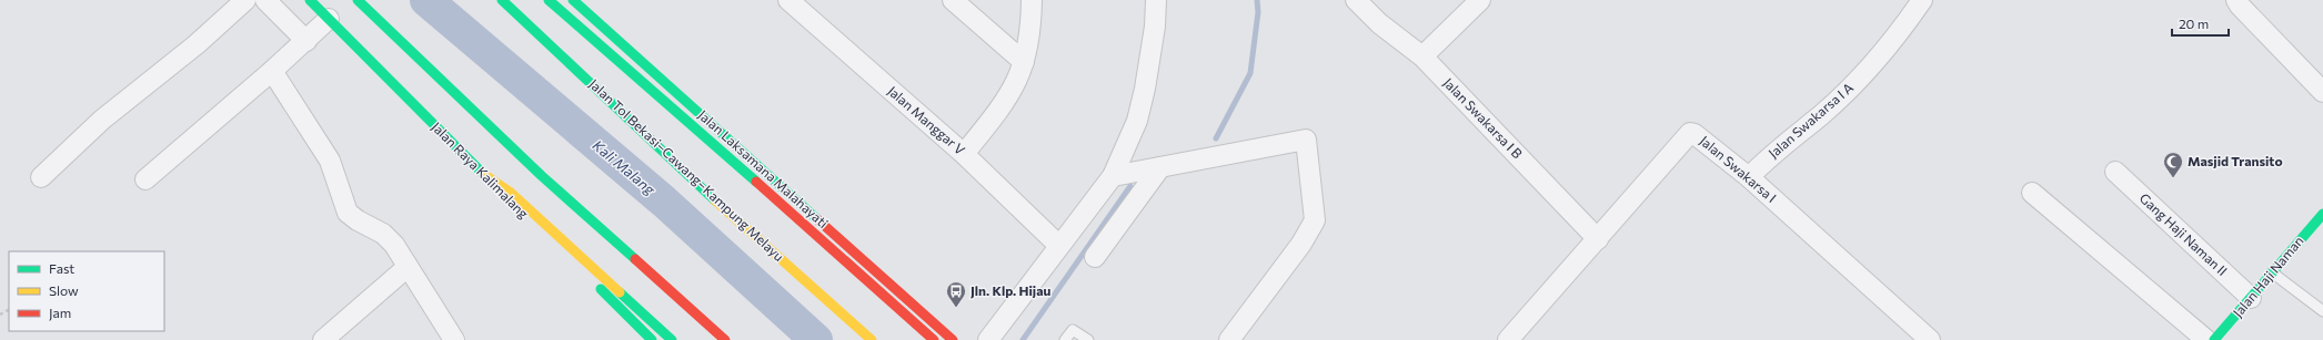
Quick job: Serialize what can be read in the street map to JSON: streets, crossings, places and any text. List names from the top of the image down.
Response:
{
  "streets": {
    "main road": [
      "Jalan Laksamana Malahayati",
      "Jalan Raya Kalimalang",
      "Jalan Tol Bekasi–Cawang–Kampung Melayu",
      "Jalan Haji Naman"
    ],
    "street": [
      "Jalan Swakarsa I B",
      "Jalan Manggar V",
      "Jalan Swakarsa I A",
      "Jalan Swakarsa I",
      "Gang Haji Naman II"
    ]
  },
  "crossings": [
    ["Jalan Swakarsa I B", "Jalan Swakarsa I"],
    ["Jalan Swakarsa I A", "Jalan Swakarsa I"],
    ["Gang Haji Naman II", "Jalan Haji Naman"]
  ],
  "water": ["Kali Malang"],
  "places": {
    "mosque": ["Masjid Transito"],
    "bus stop": ["Jln. Klp. Hijau"]
  },
  "legend": ["Fast", "Slow", "Jam"],
  "scale_bar": "20 m"
}
